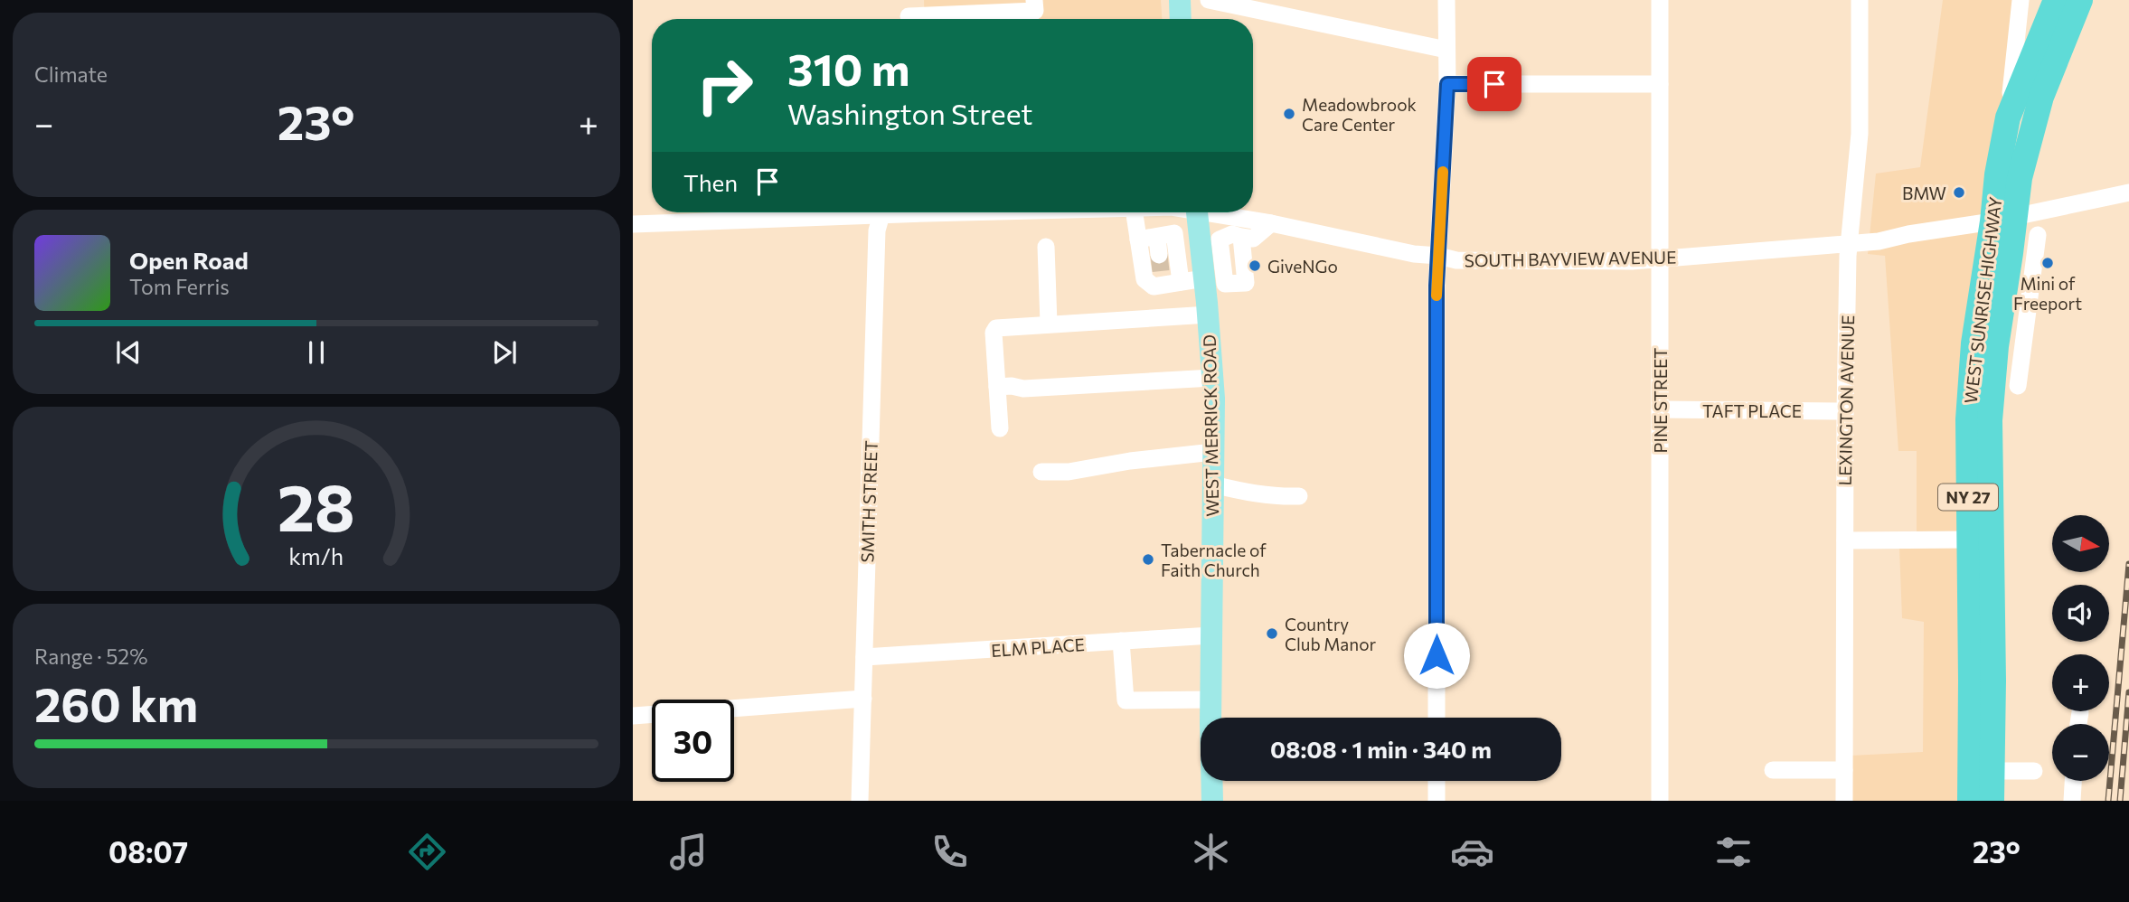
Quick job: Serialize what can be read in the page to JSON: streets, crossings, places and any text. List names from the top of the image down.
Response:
{
  "streets": {
    "highway": ["WEST SUNRISE HIGHWAY", "NY 27"],
    "main road": ["WEST MERRICK ROAD"],
    "street": [
      "SOUTH BAYVIEW AVENUE",
      "PINE STREET",
      "LEXINGTON AVENUE",
      "TAFT PLACE",
      "SMITH STREET",
      "ELM PLACE"
    ]
  },
  "crossings": [
    ["SOUTH BAYVIEW AVENUE", "WEST SUNRISE HIGHWAY"],
    ["SOUTH BAYVIEW AVENUE", "PINE STREET"],
    ["SOUTH BAYVIEW AVENUE", "LEXINGTON AVENUE"],
    ["SOUTH BAYVIEW AVENUE", "WEST MERRICK ROAD"],
    ["PINE STREET", "TAFT PLACE"],
    ["LEXINGTON AVENUE", "TAFT PLACE"],
    ["WEST MERRICK ROAD", "ELM PLACE"],
    ["SMITH STREET", "ELM PLACE"]
  ],
  "places": [
    "Meadowbrook Care Center",
    "BMW",
    "Mini of Freeport",
    "GiveNGo",
    "Tabernacle of Faith Church",
    "Country Club Manor"
  ],
  "north": "right",
  "page": {
    "tile": [
      "Climate",
      ["Range · 52%", "260 km"]
    ],
    "turn": ["310 m", "Washington Street"],
    "heat": ["−", "23°", "+"],
    "then": "Then",
    "song": ["Open Road", "Tom Ferris"],
    "map_buttons": ["+", "−"],
    "limit": "30",
    "trip": "08:08 · 1 min · 340 m",
    "tabs": ["08:07", "23°"],
    "gauge": ["28", "km/h"]
  }
}
